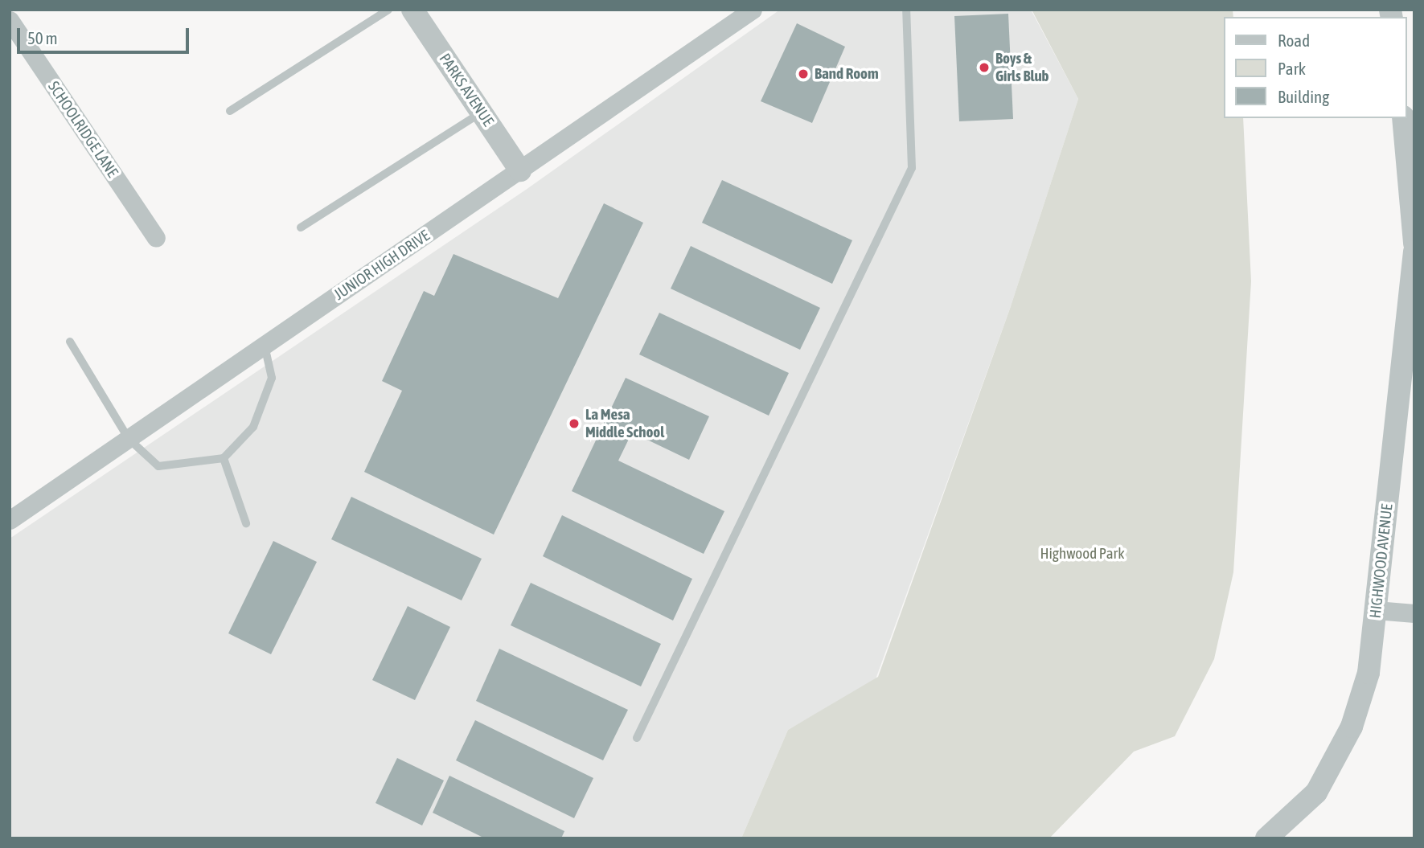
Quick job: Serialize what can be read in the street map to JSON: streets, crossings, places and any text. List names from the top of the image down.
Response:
{
  "streets": {
    "street": [
      "PARKS AVENUE",
      "SCHOOLRIDGE LANE",
      "JUNIOR HIGH DRIVE",
      "HIGHWOOD AVENUE"
    ]
  },
  "crossings": [
    ["PARKS AVENUE", "JUNIOR HIGH DRIVE"]
  ],
  "parks": ["Highwood Park"],
  "places": ["Boys & Girls Blub", "Band Room", "La Mesa Middle School"],
  "legend": ["Road", "Park", "Building"],
  "scale_bar": "50 m"
}
